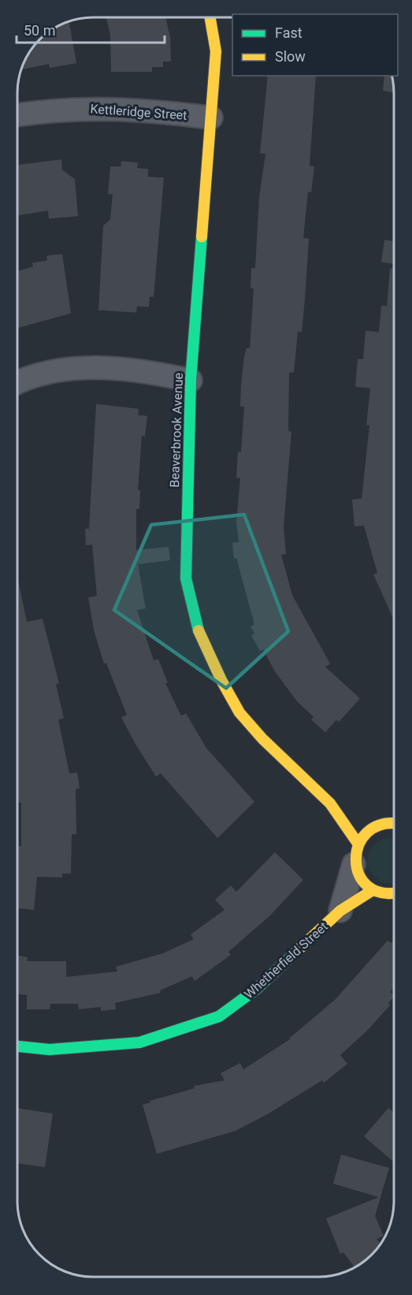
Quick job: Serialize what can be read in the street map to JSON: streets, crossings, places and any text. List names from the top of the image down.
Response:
{
  "streets": {
    "street": ["Kettleridge Street", "Beaverbrook Avenue", "Whetherfield Street"]
  },
  "crossings": [
    ["Kettleridge Street", "Beaverbrook Avenue"]
  ],
  "legend": ["Fast", "Slow"],
  "scale_bar": "50 m"
}
